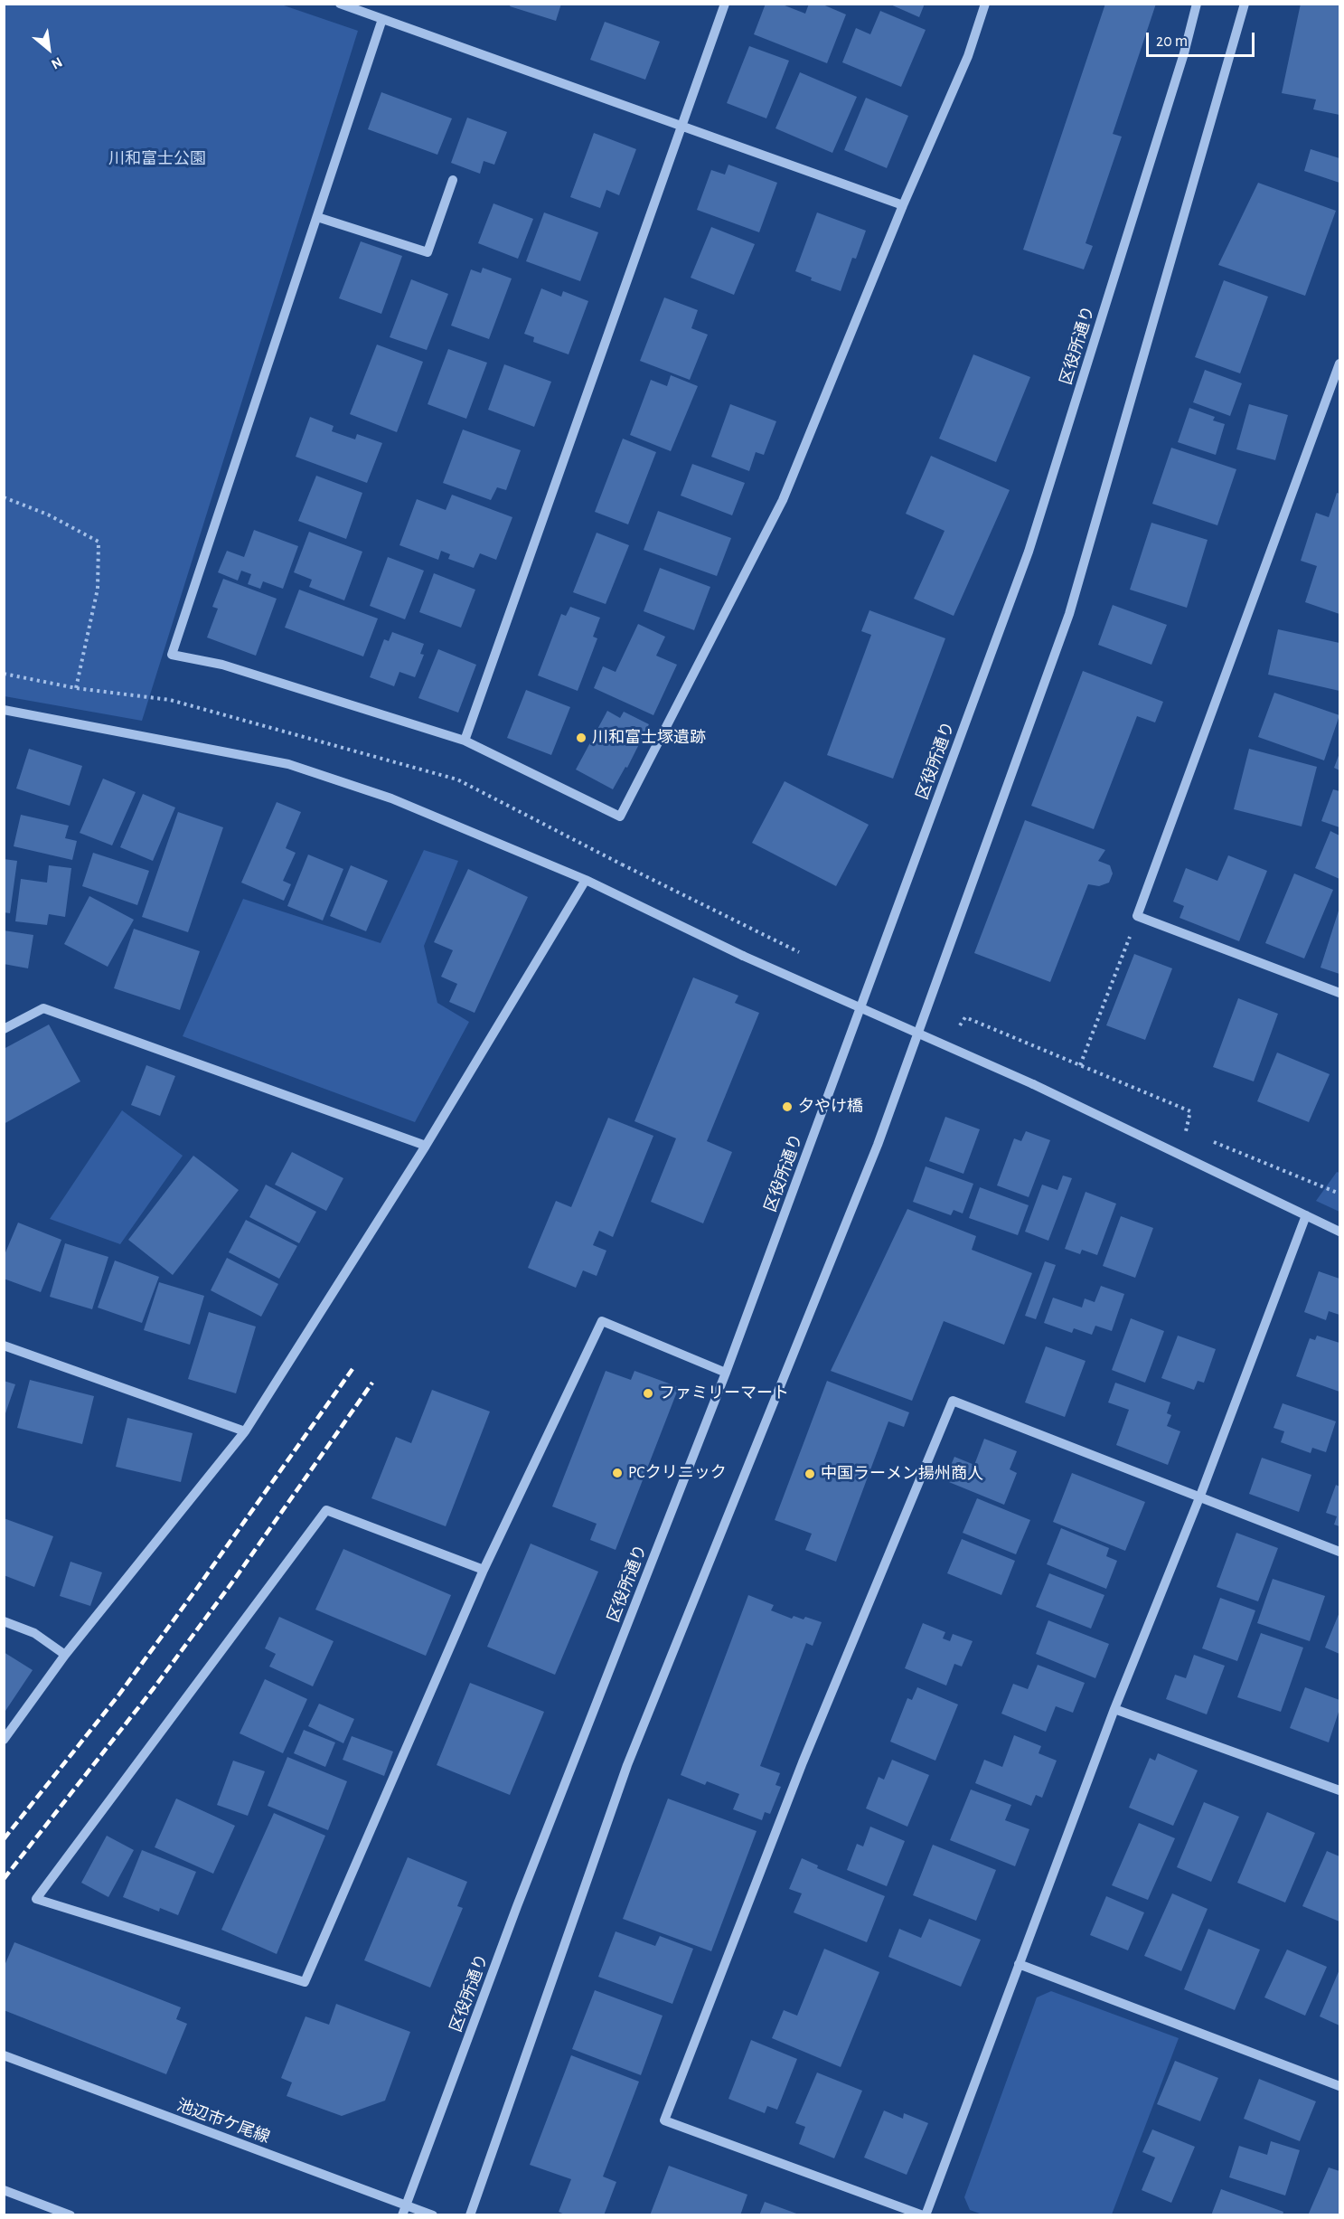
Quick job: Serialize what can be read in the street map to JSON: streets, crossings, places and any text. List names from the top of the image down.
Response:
{
  "streets": {
    "street": ["区役所通り", "池辺市ケ尾線"]
  },
  "crossings": [
    ["区役所通り", "池辺市ケ尾線"]
  ],
  "parks": ["川和富士公園"],
  "places": [
    "川和富士塚遺跡",
    "夕やけ橋",
    "ファミリーマート",
    "PCクリニック",
    "中国ラーメン揚州商人"
  ],
  "scale_bar": "20 m",
  "north": "bottom right"
}
